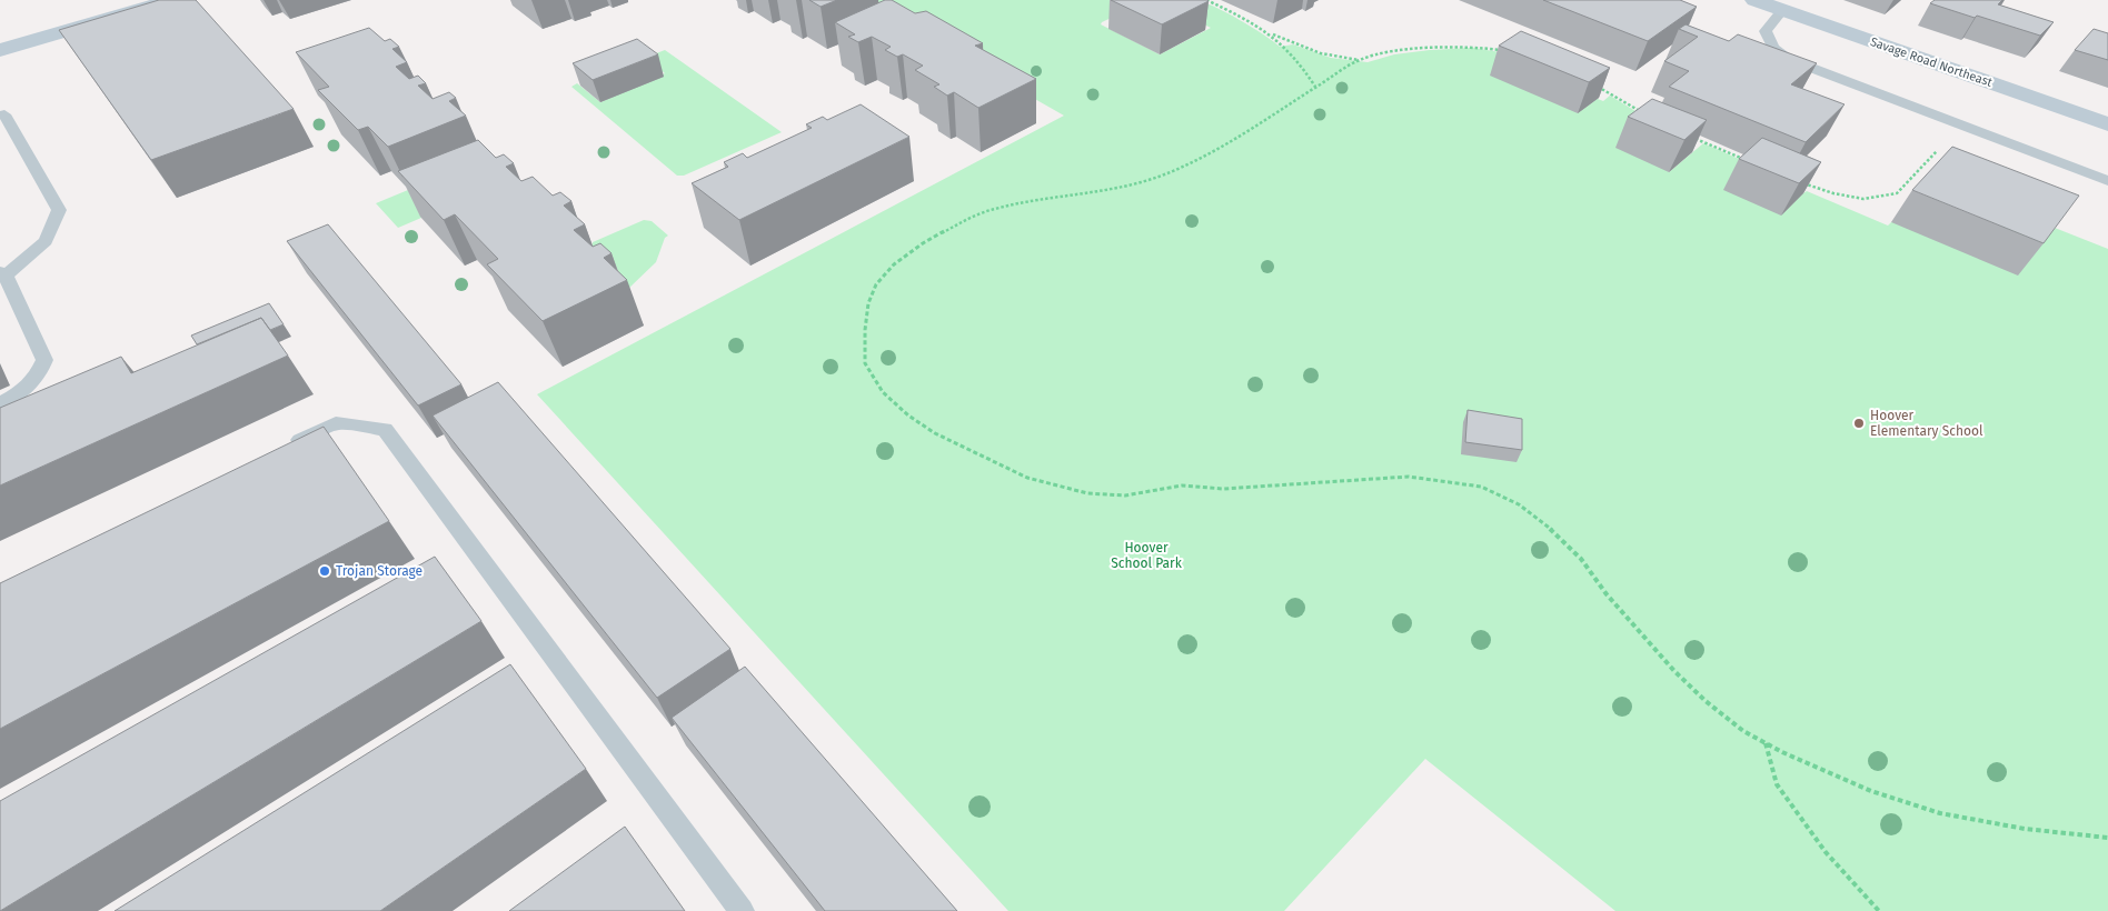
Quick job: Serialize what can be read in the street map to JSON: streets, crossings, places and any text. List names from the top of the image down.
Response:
{
  "streets": {
    "street": ["Savage Road Northeast"]
  },
  "parks": ["Hoover School Park"],
  "places": ["Hoover Elementary School", "Trojan Storage"]
}
